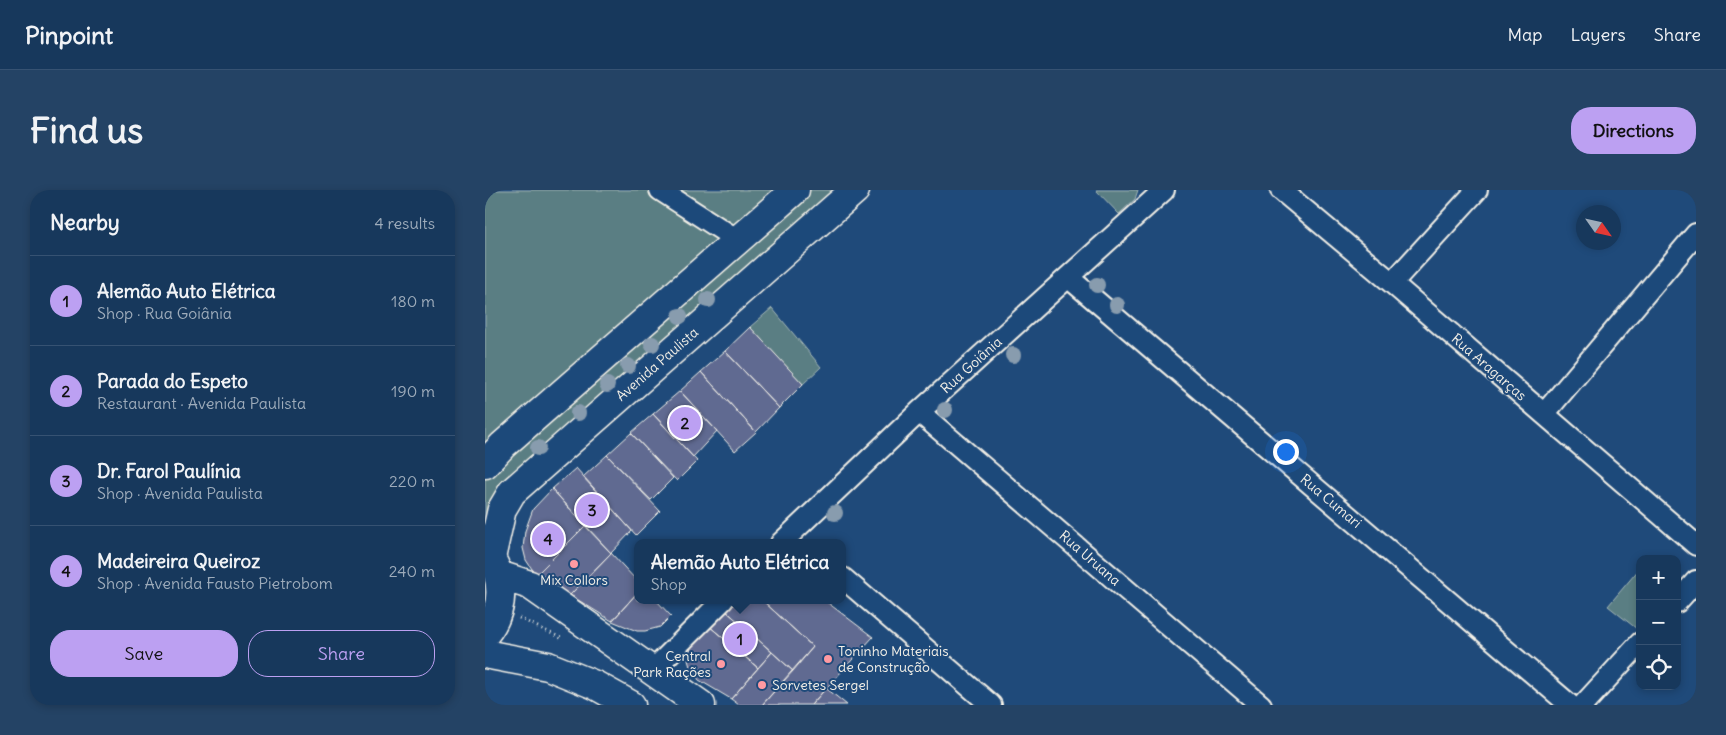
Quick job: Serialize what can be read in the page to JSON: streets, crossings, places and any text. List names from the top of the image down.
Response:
{
  "streets": {
    "main road": ["Avenida Paulista"],
    "street": [
      "Rua Goiânia",
      "Rua Aragarças",
      "Rua Cumari",
      "Rua Uruana"
    ]
  },
  "crossings": [
    ["Rua Goiânia", "Rua Cumari"],
    ["Rua Goiânia", "Rua Uruana"]
  ],
  "places": [
    "Mix Collors",
    "Toninho Materiais de Construção",
    "Central Park Rações",
    "Sorvetes Sergel"
  ],
  "north": "bottom right",
  "page": {
    "header": "Pinpoint",
    "nav": ["Map", "Layers", "Share"],
    "buttons": [
      "Directions",
      ["Save", "Share"]
    ],
    "title": "Find us",
    "heading": ["Nearby", "4 results"],
    "list": [
      {
        "mark": "1",
        "name": "Alemão Auto Elétrica",
        "note": "Shop · Rua Goiânia",
        "value": "180 m"
      },
      {
        "mark": "2",
        "name": "Parada do Espeto",
        "note": "Restaurant · Avenida Paulista",
        "value": "190 m"
      },
      {
        "mark": "3",
        "name": "Dr. Farol Paulínia",
        "note": "Shop · Avenida Paulista",
        "value": "220 m"
      },
      {
        "mark": "4",
        "name": "Madeireira Queiroz",
        "note": "Shop · Avenida Fausto Pietrobom",
        "value": "240 m"
      }
    ],
    "pins": [
      "2",
      "3",
      "4",
      "1"
    ],
    "popup": ["Alemão Auto Elétrica", "Shop"],
    "map_buttons": ["+", "−"]
  }
}
